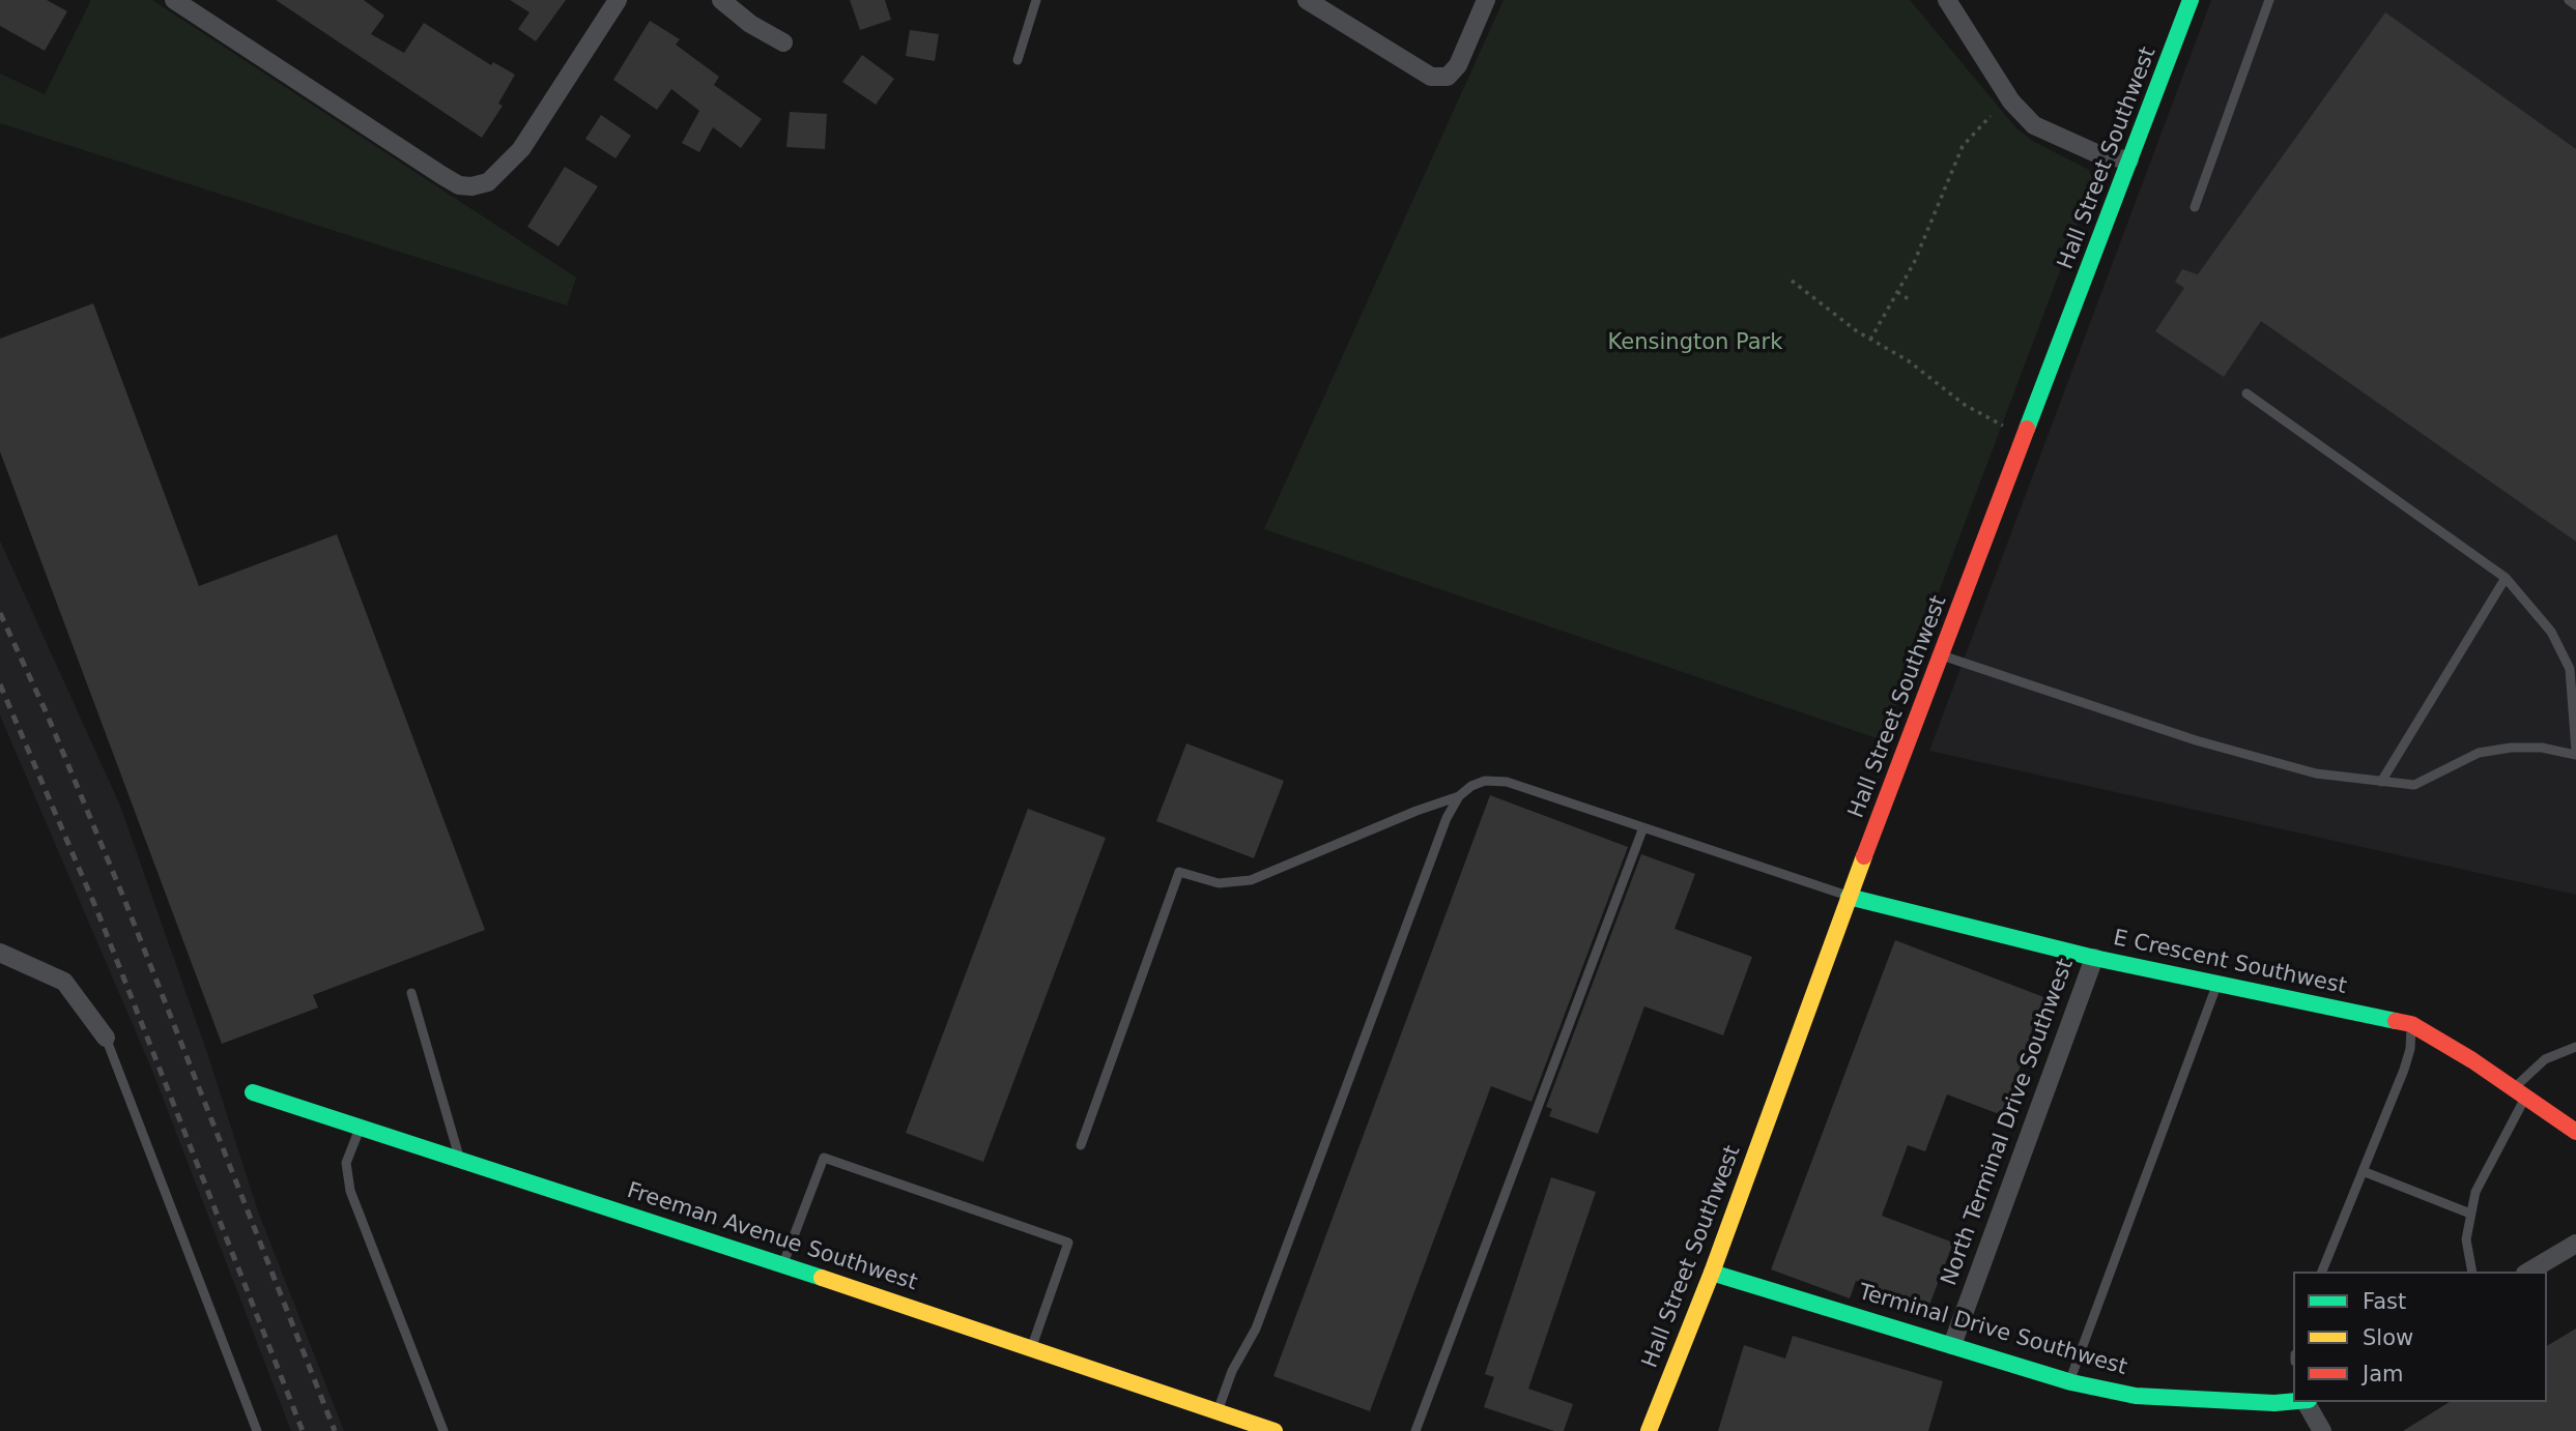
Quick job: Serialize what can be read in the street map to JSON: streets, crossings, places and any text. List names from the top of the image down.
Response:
{
  "streets": {
    "street": [
      "Hall Street Southwest",
      "E Crescent Southwest",
      "North Terminal Drive Southwest",
      "Freeman Avenue Southwest",
      "Terminal Drive Southwest"
    ]
  },
  "crossings": [
    ["Hall Street Southwest", "E Crescent Southwest"],
    ["Hall Street Southwest", "Terminal Drive Southwest"],
    ["E Crescent Southwest", "North Terminal Drive Southwest"],
    ["North Terminal Drive Southwest", "Terminal Drive Southwest"]
  ],
  "parks": ["Kensington Park"],
  "legend": ["Fast", "Slow", "Jam"]
}
